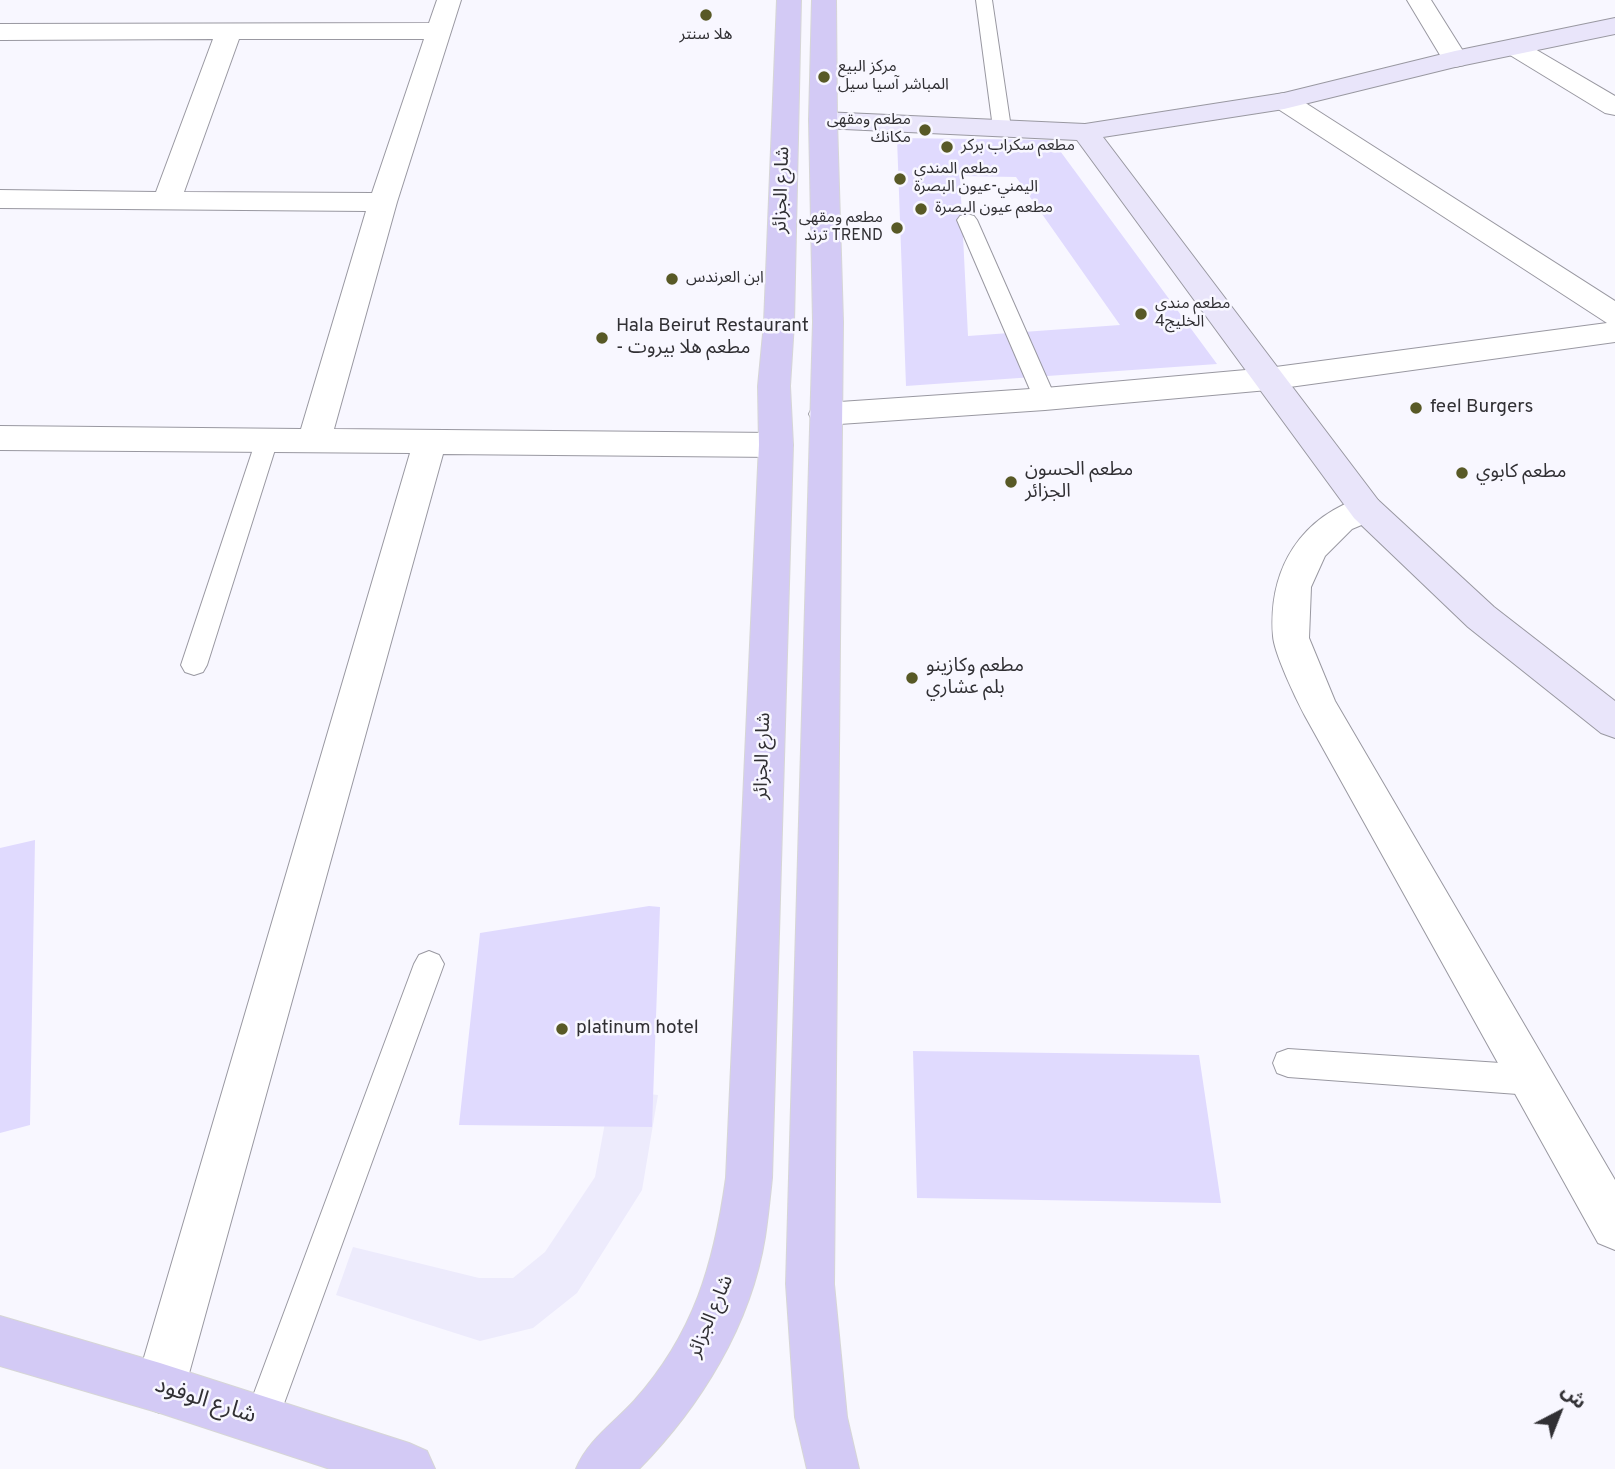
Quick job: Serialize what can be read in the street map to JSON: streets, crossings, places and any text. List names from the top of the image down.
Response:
{
  "streets": {
    "main road": ["شارع الجزائر", "شارع الوفود"]
  },
  "places": [
    "هلا سنتر",
    "مركز البيع المباشر آسيا سيل",
    "مطعم ومقهى مكانك",
    "مطعم سكراب بركر",
    "مطعم المندي اليمني-عيون البصرة",
    "مطعم عيون البصرة",
    "مطعم ومقهى ترند TREND",
    "ابن العرندس",
    "مطعم مندي الخليج4",
    "Hala Beirut Restaurant - مطعم هلا بيروت",
    "feel Burgers",
    "مطعم كابوي",
    "مطعم الحسون الجزائر",
    "مطعم وكازينو بلم عشاري",
    "platinum hotel"
  ],
  "north": "top right"
}
